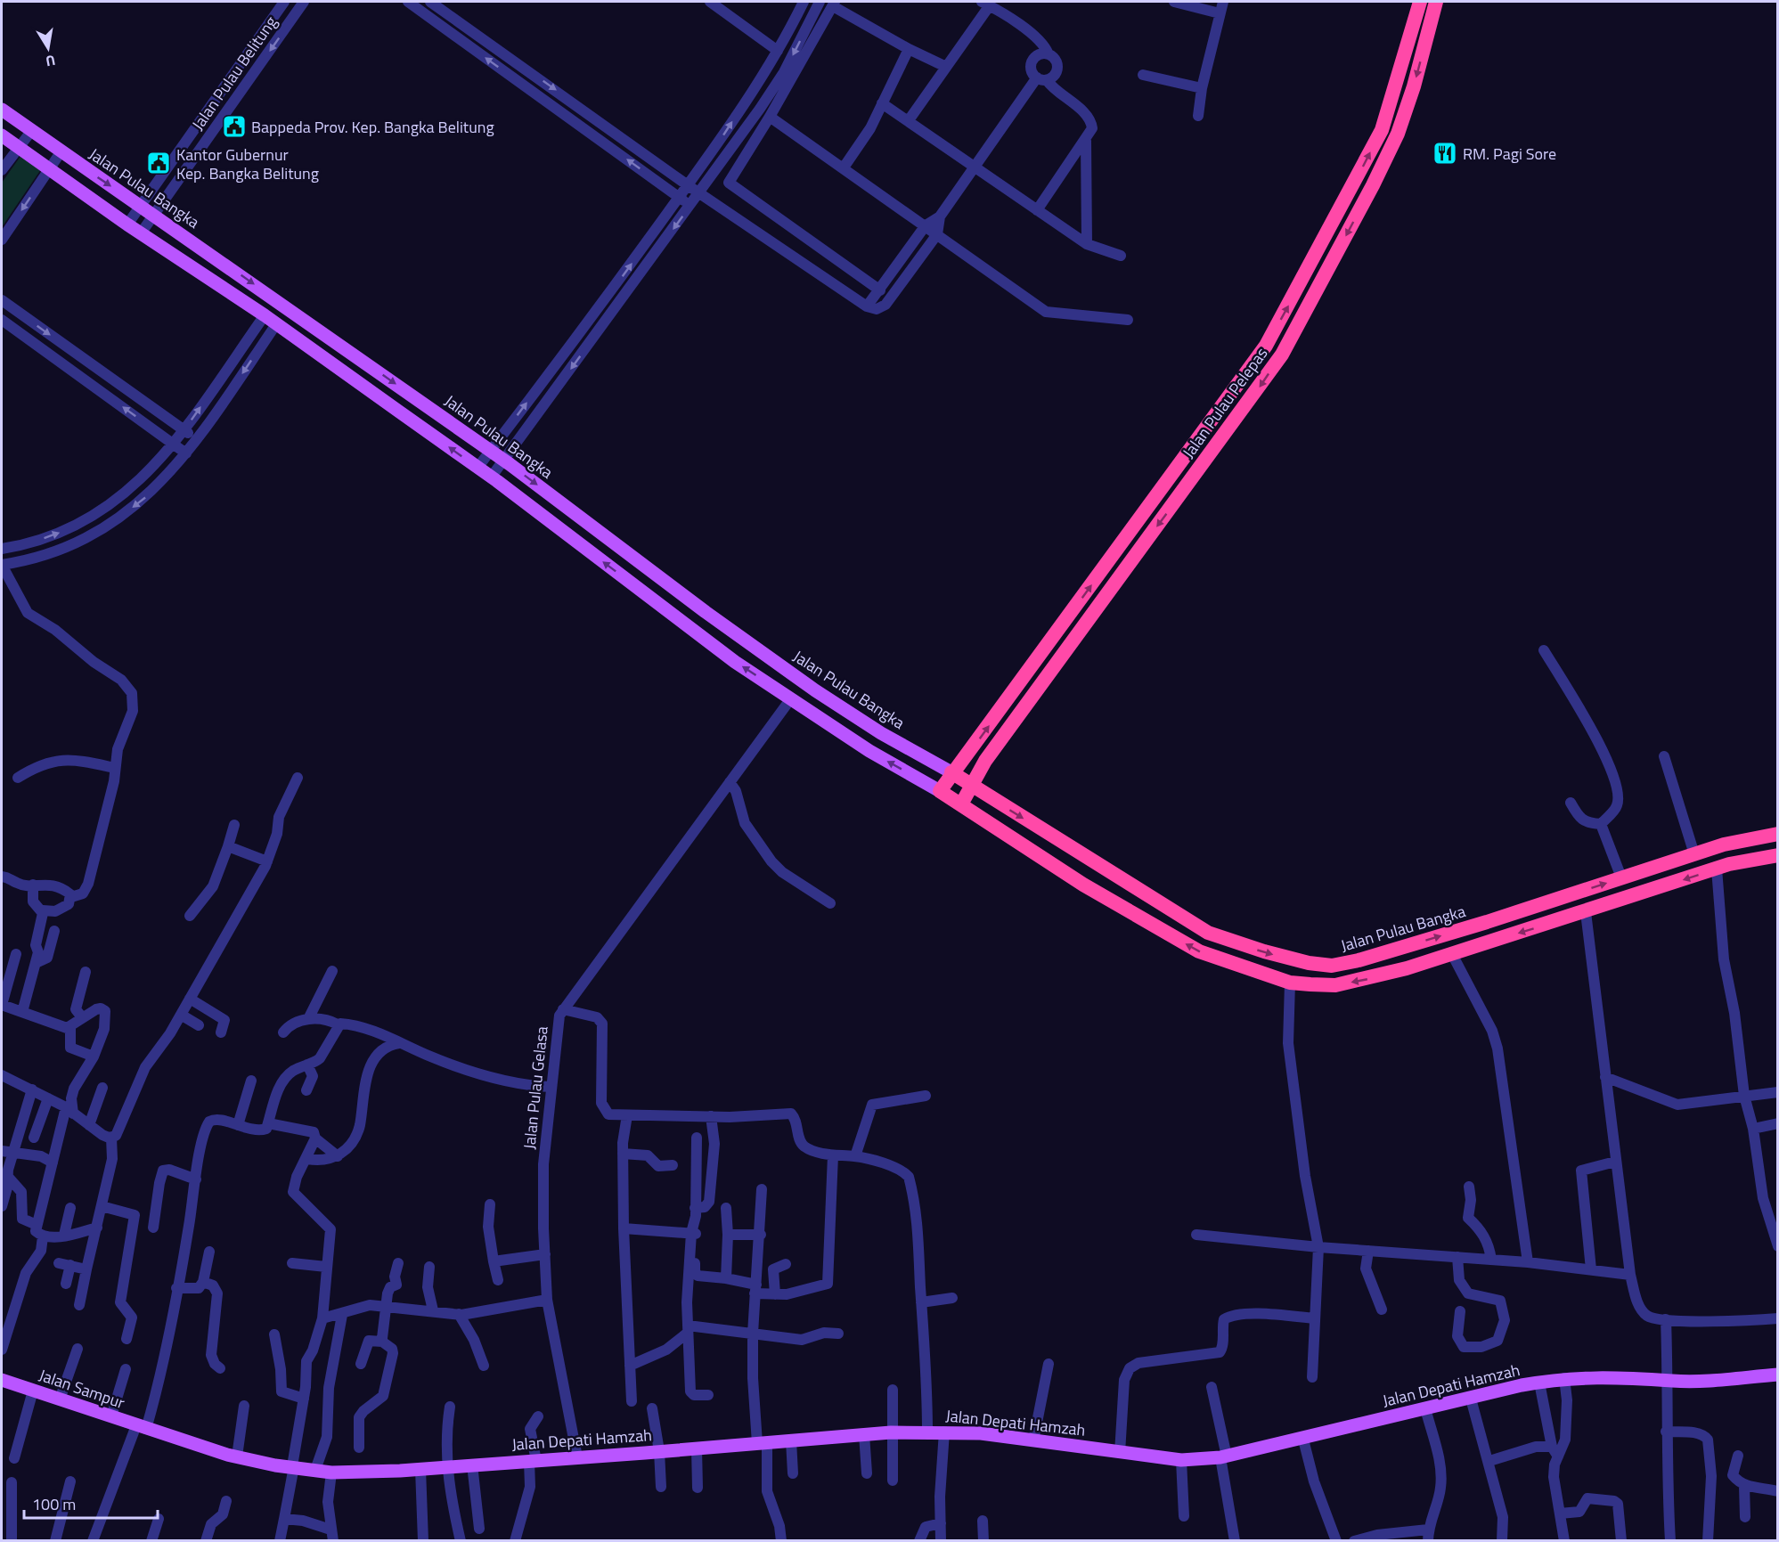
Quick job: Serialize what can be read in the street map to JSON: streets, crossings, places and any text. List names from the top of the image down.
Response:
{
  "streets": {
    "highway": ["Jalan Pulau Bangka", "Jalan Pulau Pelepas"],
    "main road": ["Jalan Depati Hamzah", "Jalan Sampur"],
    "street": ["Jalan Pulau Belitung", "Jalan Pulau Gelasa"]
  },
  "crossings": [
    ["Jalan Pulau Belitung", "Jalan Pulau Bangka"],
    ["Jalan Pulau Bangka", "Jalan Pulau Pelepas"],
    ["Jalan Pulau Gelasa", "Jalan Depati Hamzah"],
    ["Jalan Depati Hamzah", "Jalan Sampur"]
  ],
  "places": {
    "public building": ["Bappeda Prov. Kep. Bangka Belitung", "Kantor Gubernur Kep. Bangka Belitung"],
    "restaurant": ["RM. Pagi Sore"]
  },
  "scale_bar": "100 m",
  "north": "bottom"
}
